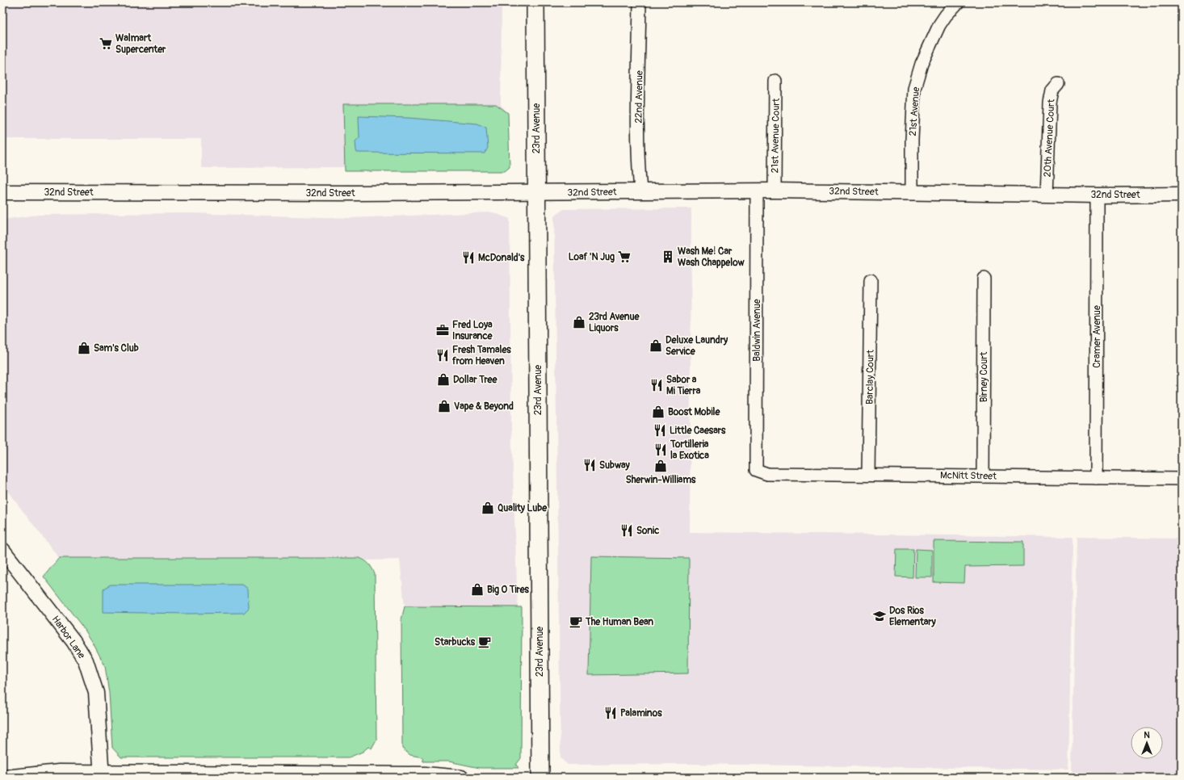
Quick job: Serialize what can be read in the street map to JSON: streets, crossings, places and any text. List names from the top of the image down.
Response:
{
  "streets": {
    "main road": ["23rd Avenue"],
    "street": [
      "22nd Avenue",
      "21st Avenue",
      "21st Avenue Court",
      "20th Avenue Court",
      "32nd Street",
      "Baldwin Avenue",
      "Cramer Avenue",
      "Barclay Court",
      "Birney Court",
      "McNitt Street",
      "Harbor Lane"
    ]
  },
  "crossings": [
    ["22nd Avenue", "32nd Street"],
    ["21st Avenue", "32nd Street"],
    ["23rd Avenue", "32nd Street"],
    ["21st Avenue Court", "32nd Street"],
    ["20th Avenue Court", "32nd Street"],
    ["32nd Street", "Baldwin Avenue"],
    ["32nd Street", "Cramer Avenue"],
    ["Baldwin Avenue", "McNitt Street"],
    ["Cramer Avenue", "McNitt Street"],
    ["Barclay Court", "McNitt Street"],
    ["Birney Court", "McNitt Street"]
  ],
  "places": {
    "supermarket": ["Walmart Supercenter", "Loaf 'N Jug"],
    "building": ["Wash Me! Car Wash Chappelow"],
    "restaurant": [
      "McDonald's",
      "Fresh Tamales from Heaven",
      "Sabor a Mi Tierra",
      "Little Caesars",
      "Tortilleria la Exotica",
      "Subway",
      "Sonic",
      "Palaminos"
    ],
    "shop": [
      "23rd Avenue Liquors",
      "Deluxe Laundry Service",
      "Sam's Club",
      "Dollar Tree",
      "Vape & Beyond",
      "Boost Mobile",
      "Sherwin-Williams",
      "Quality Lube",
      "Big O Tires"
    ],
    "office": ["Fred Loya Insurance"],
    "school or university": ["Dos Rios Elementary"],
    "cafe": ["The Human Bean", "Starbucks"]
  },
  "north": "top"
}
